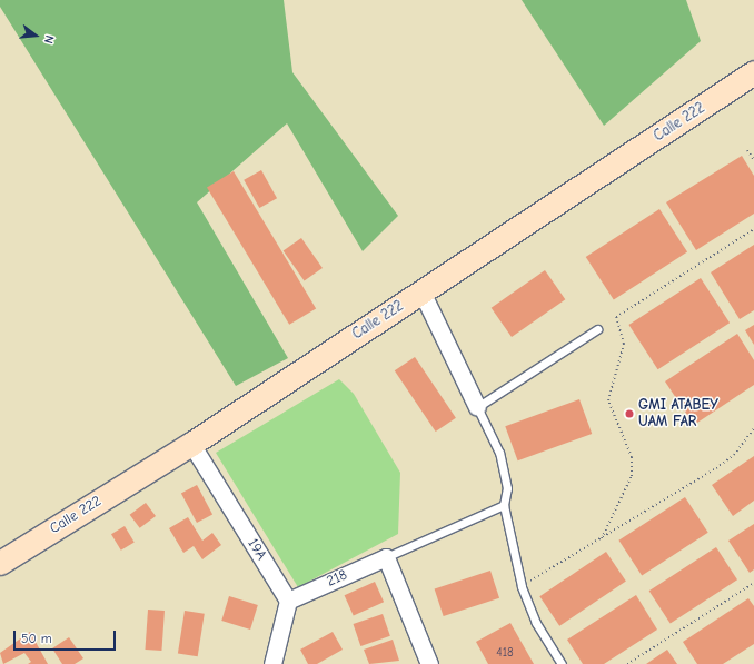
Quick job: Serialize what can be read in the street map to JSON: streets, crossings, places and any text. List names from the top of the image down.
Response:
{
  "streets": {
    "main road": ["Calle 222"],
    "street": ["19A", "218"]
  },
  "crossings": [
    ["Calle 222", "19A"],
    ["19A", "218"]
  ],
  "places": ["GMI ATABEY UAM FAR"],
  "house_numbers": ["418"],
  "scale_bar": "50 m",
  "north": "right"
}
